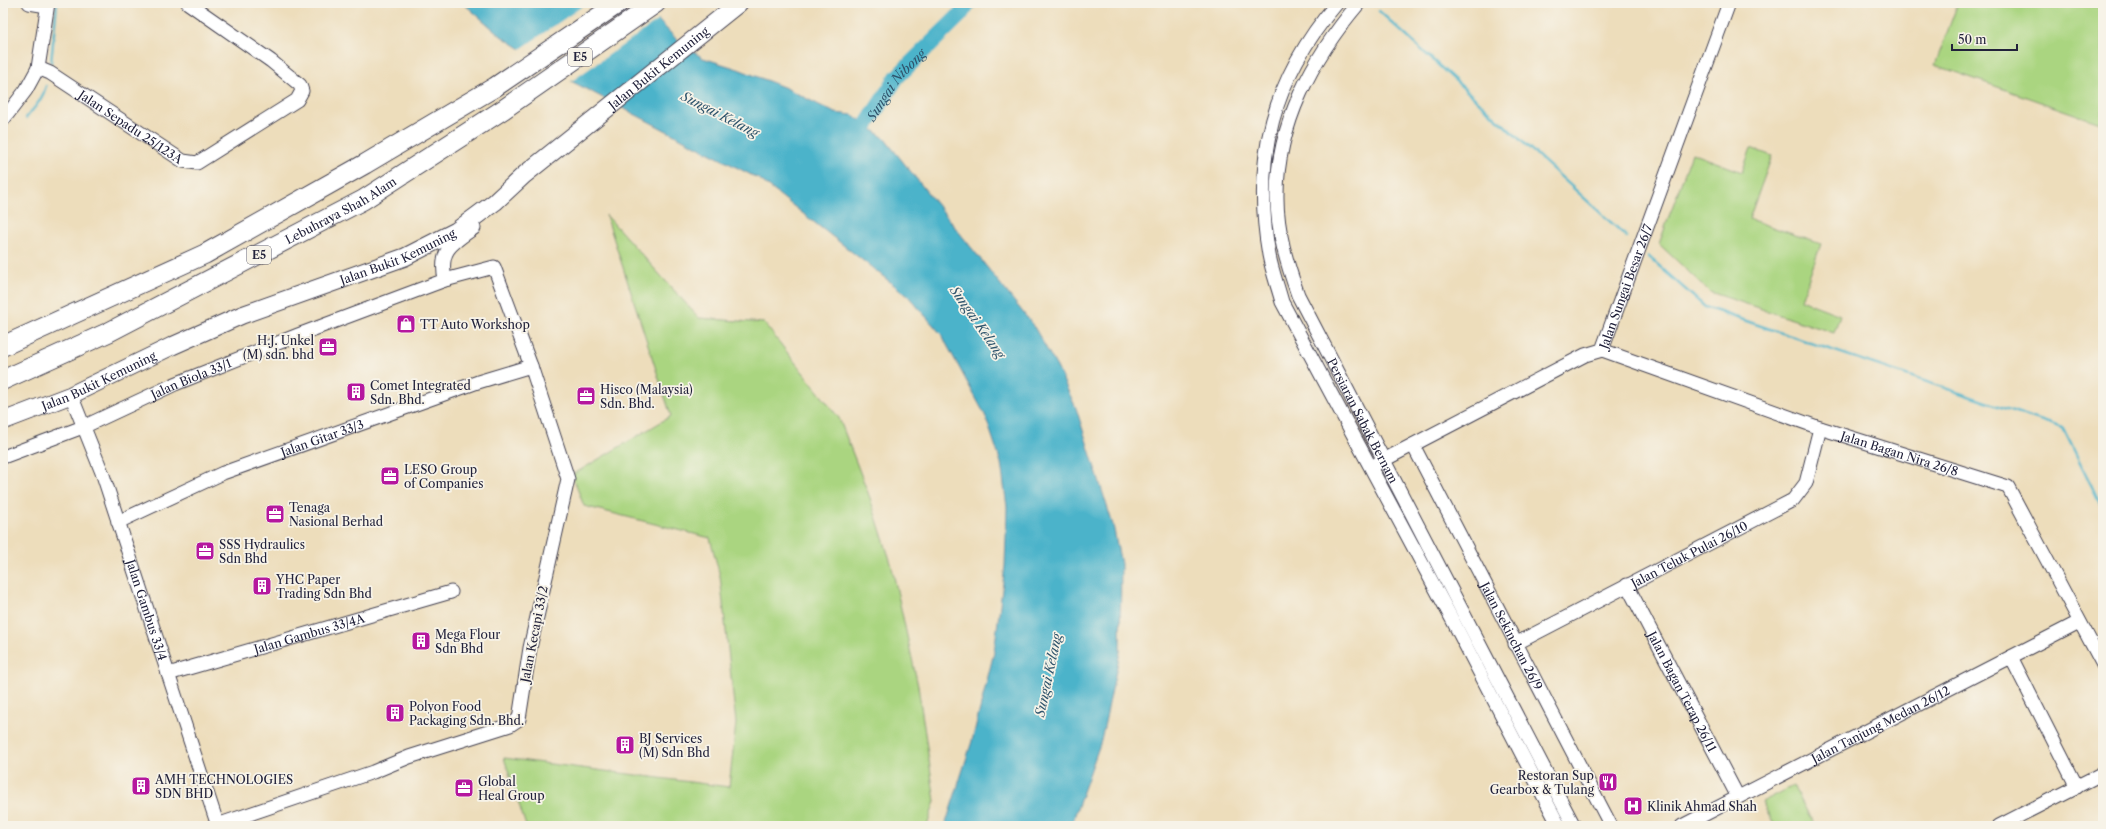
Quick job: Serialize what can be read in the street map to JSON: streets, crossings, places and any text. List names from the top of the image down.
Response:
{
  "streets": {
    "highway": ["E5", "Lebuhraya Shah Alam"],
    "main road": ["Jalan Bukit Kemuning"],
    "street": [
      "Jalan Sepadu 25/123A",
      "Jalan Sungai Besar 26/7",
      "Jalan Biola 33/1",
      "Persiaran Sabak Bernam",
      "Jalan Gitar 33/3",
      "Jalan Bagan Nira 26/8",
      "Jalan Teluk Pulai 26/10",
      "Jalan Gambus 33/4",
      "Jalan Gambus 33/4A",
      "Jalan Kecapi 33/2",
      "Jalan Sekinchan 26/9",
      "Jalan Bagan Terap 26/11",
      "Jalan Tanjung Medan 26/12"
    ]
  },
  "crossings": [
    ["Jalan Bukit Kemuning", "Jalan Gambus 33/4"],
    ["Jalan Sungai Besar 26/7", "Persiaran Sabak Bernam"],
    ["Jalan Sungai Besar 26/7", "Jalan Bagan Nira 26/8"],
    ["Jalan Sungai Besar 26/7", "Jalan Sekinchan 26/9"],
    ["Jalan Biola 33/1", "Jalan Gambus 33/4"],
    ["Jalan Biola 33/1", "Jalan Kecapi 33/2"],
    ["Jalan Gitar 33/3", "Jalan Gambus 33/4"],
    ["Jalan Gitar 33/3", "Jalan Kecapi 33/2"],
    ["Jalan Bagan Nira 26/8", "Jalan Teluk Pulai 26/10"],
    ["Jalan Bagan Nira 26/8", "Jalan Tanjung Medan 26/12"],
    ["Jalan Teluk Pulai 26/10", "Jalan Sekinchan 26/9"],
    ["Jalan Teluk Pulai 26/10", "Jalan Bagan Terap 26/11"],
    ["Jalan Gambus 33/4", "Jalan Gambus 33/4A"],
    ["Jalan Gambus 33/4", "Jalan Kecapi 33/2"],
    ["Jalan Bagan Terap 26/11", "Jalan Tanjung Medan 26/12"]
  ],
  "water": ["Sungai Nibong", "Sungai Kelang"],
  "places": {
    "shop": ["TT Auto Workshop"],
    "office": [
      "H.J. Unkel (M) sdn. bhd",
      "Hisco (Malaysia) Sdn. Bhd.",
      "LESO Group of Companies",
      "Tenaga Nasional Berhad",
      "SSS Hydraulics Sdn Bhd",
      "Global Heal Group"
    ],
    "building": [
      "Comet Integrated Sdn. Bhd.",
      "YHC Paper Trading Sdn Bhd",
      "Mega Flour Sdn Bhd",
      "Polyon Food Packaging Sdn. Bhd.",
      "BJ Services (M) Sdn Bhd",
      "AMH TECHNOLOGIES SDN BHD"
    ],
    "restaurant": ["Restoran Sup Gearbox & Tulang"],
    "hospital": ["Klinik Ahmad Shah"]
  },
  "scale_bar": "50 m"
}
